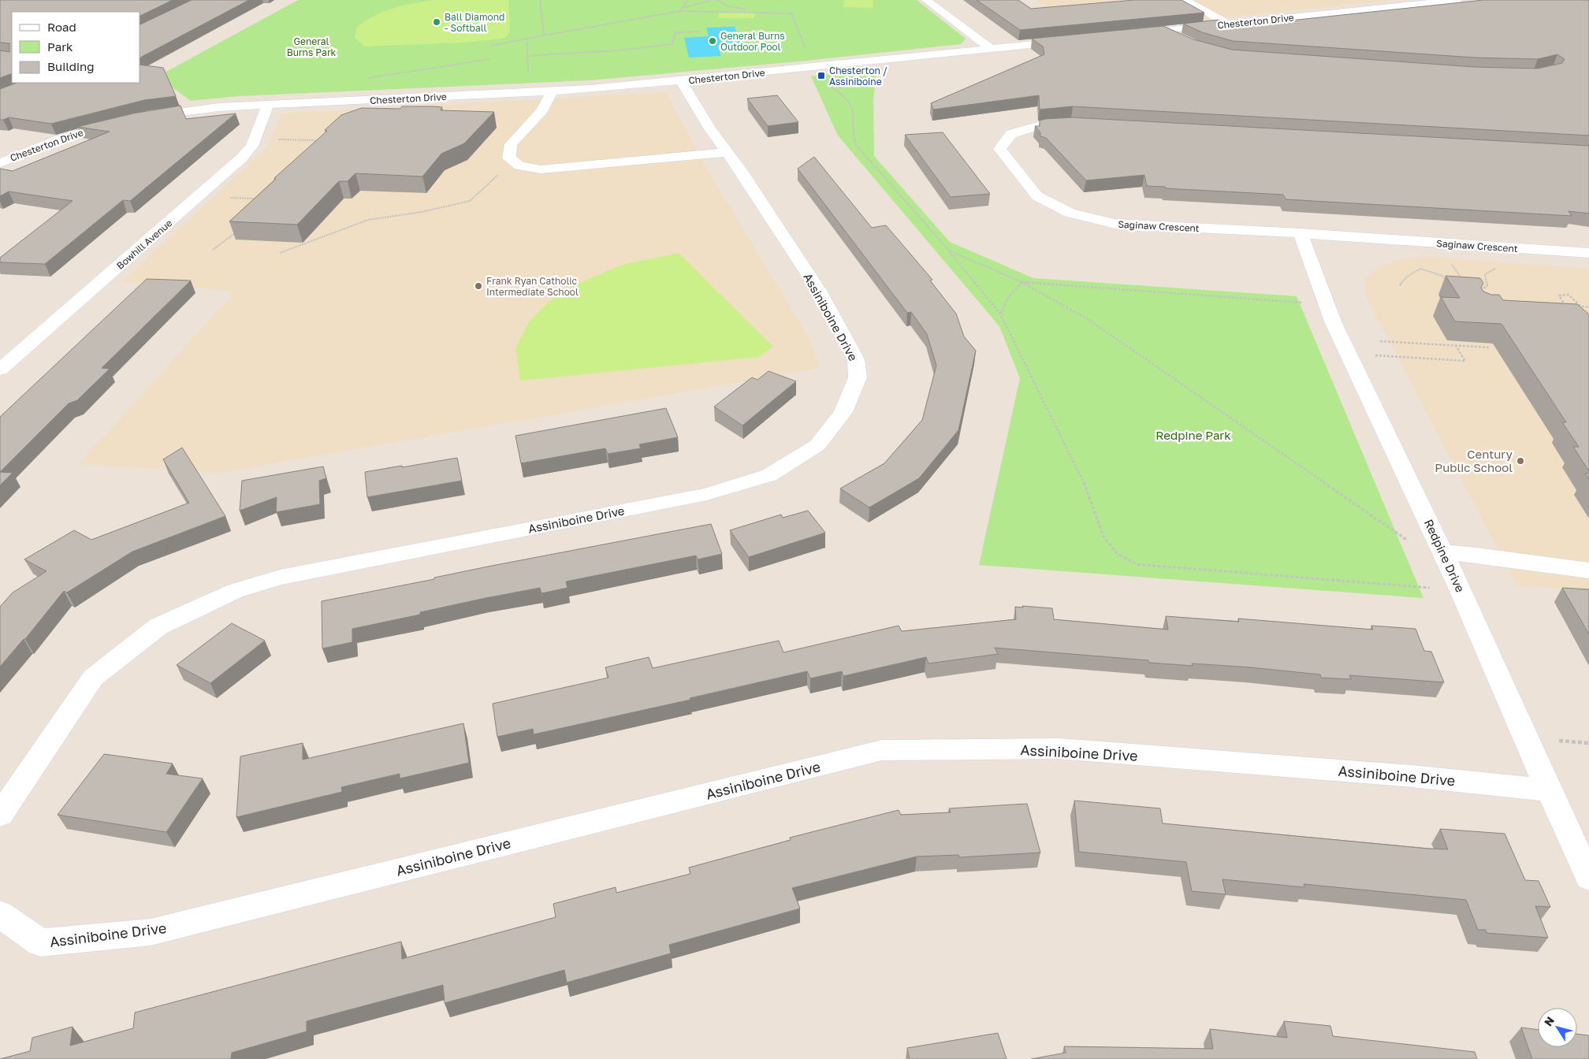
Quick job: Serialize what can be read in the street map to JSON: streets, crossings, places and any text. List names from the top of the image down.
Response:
{
  "streets": {
    "street": [
      "Chesterton Drive",
      "Saginaw Crescent",
      "Bowhill Avenue",
      "Assiniboine Drive",
      "Redpine Drive"
    ]
  },
  "crossings": [
    ["Chesterton Drive", "Bowhill Avenue"],
    ["Chesterton Drive", "Assiniboine Drive"],
    ["Saginaw Crescent", "Redpine Drive"],
    ["Assiniboine Drive", "Redpine Drive"]
  ],
  "parks": ["General Burns Park", "Redpine Park"],
  "places": {
    "other": [
      "Ball Diamond - Softball",
      "General Burns Outdoor Pool",
      "Frank Ryan Catholic Intermediate School",
      "Century Public School"
    ],
    "transit": ["Chesterton / Assiniboine"]
  },
  "legend": ["Road", "Park", "Building"],
  "north": "top left"
}
